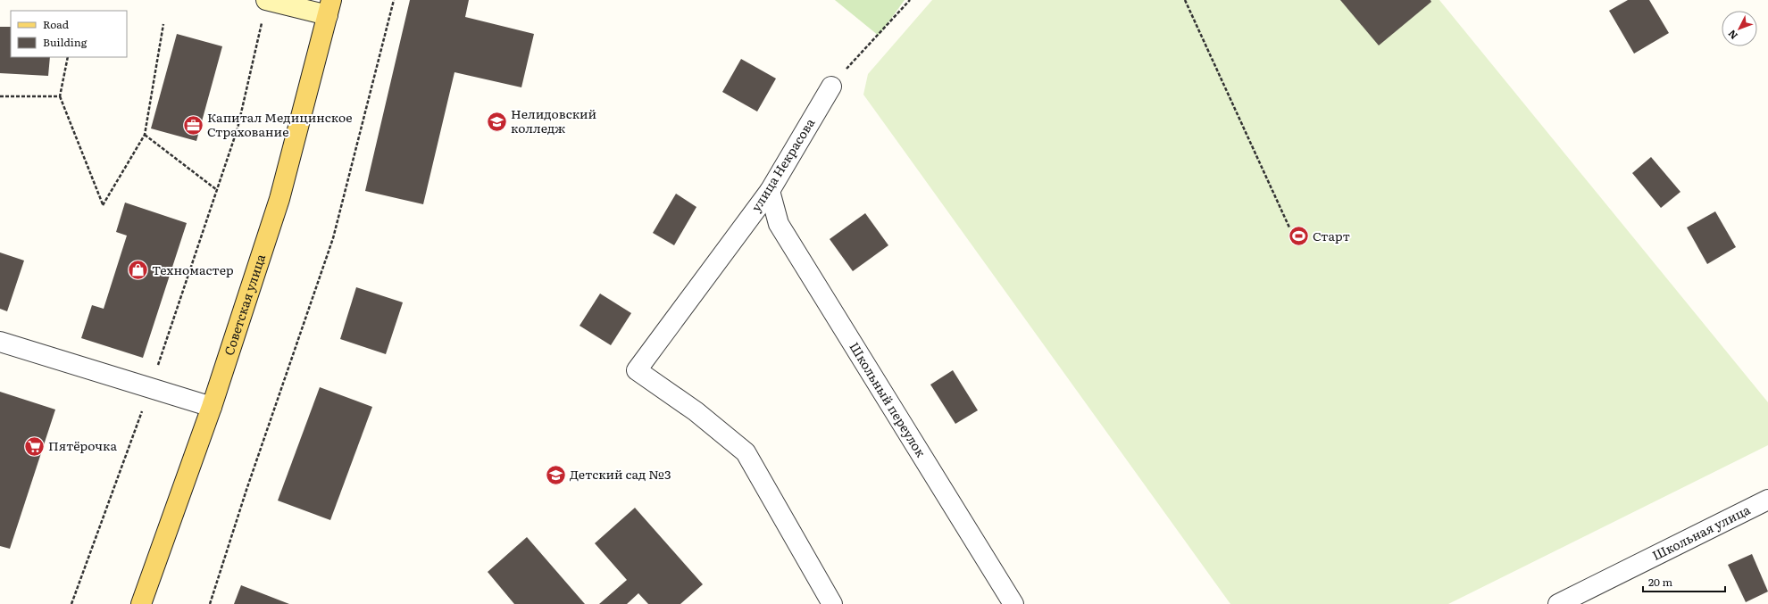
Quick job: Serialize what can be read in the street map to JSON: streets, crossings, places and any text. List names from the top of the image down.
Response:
{
  "streets": {
    "main road": ["Советская улица"],
    "street": ["улица Некрасова", "Школьный переулок", "Школьная улица"]
  },
  "crossings": [
    ["улица Некрасова", "Школьный переулок"]
  ],
  "places": {
    "school or university": ["Нелидовский колледж", "Детский сад №3"],
    "office": ["Капитал Медицинское Страхование"],
    "sports": ["Старт"],
    "shop": ["Техномастер"],
    "supermarket": ["Пятёрочка"]
  },
  "legend": ["Road", "Building"],
  "scale_bar": "20 m",
  "north": "bottom left"
}
